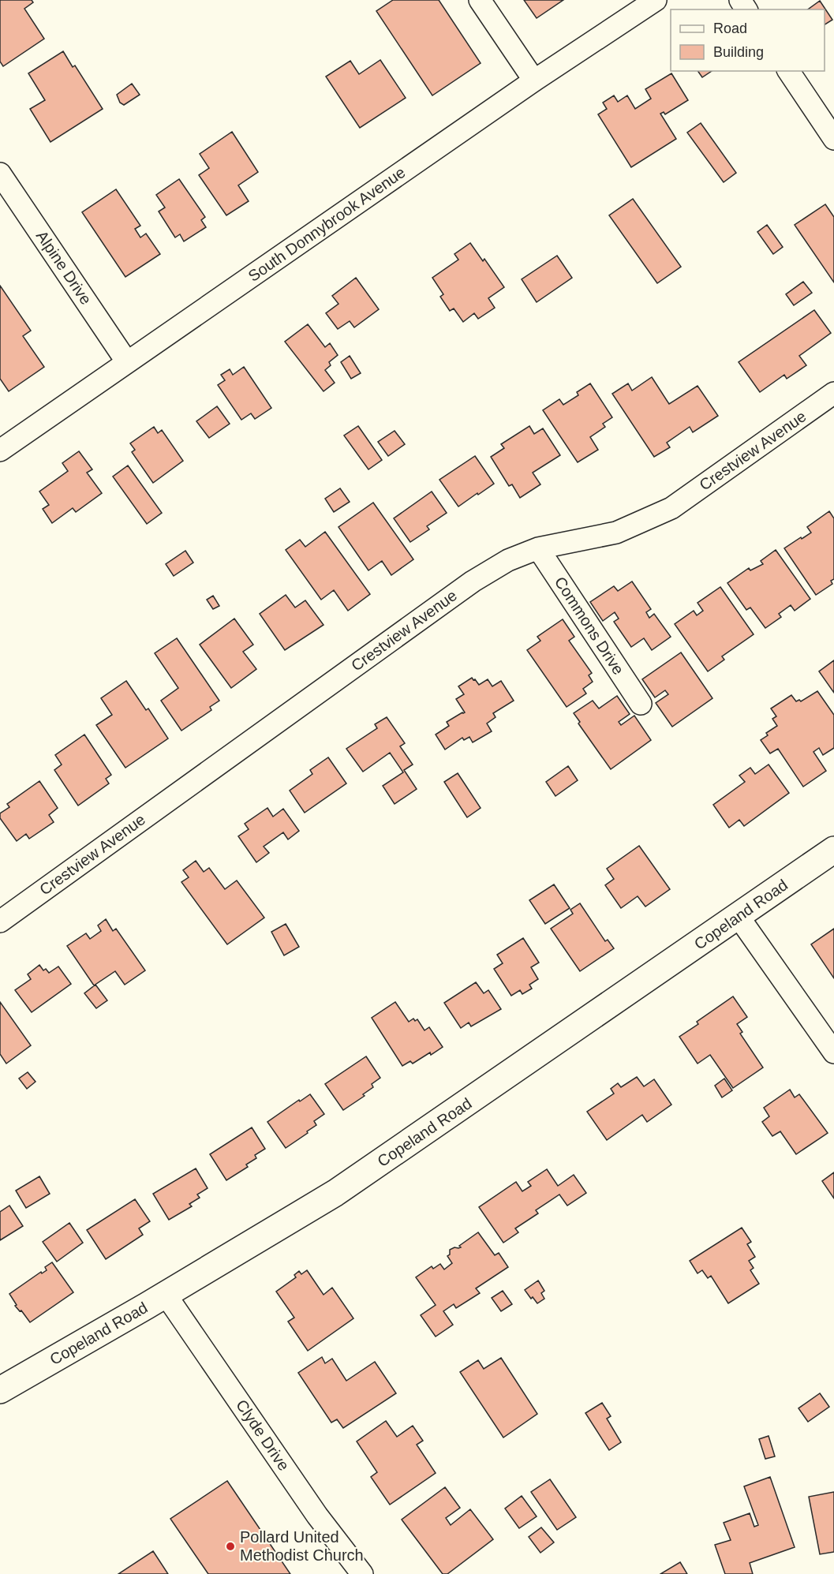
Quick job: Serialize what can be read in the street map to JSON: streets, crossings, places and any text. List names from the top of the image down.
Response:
{
  "streets": {
    "street": [
      "South Donnybrook Avenue",
      "Alpine Drive",
      "Crestview Avenue",
      "Commons Drive",
      "Copeland Road",
      "Clyde Drive"
    ]
  },
  "crossings": [
    ["South Donnybrook Avenue", "Alpine Drive"],
    ["Crestview Avenue", "Commons Drive"],
    ["Copeland Road", "Clyde Drive"]
  ],
  "places": ["Pollard United Methodist Church"],
  "legend": ["Road", "Building"]
}
